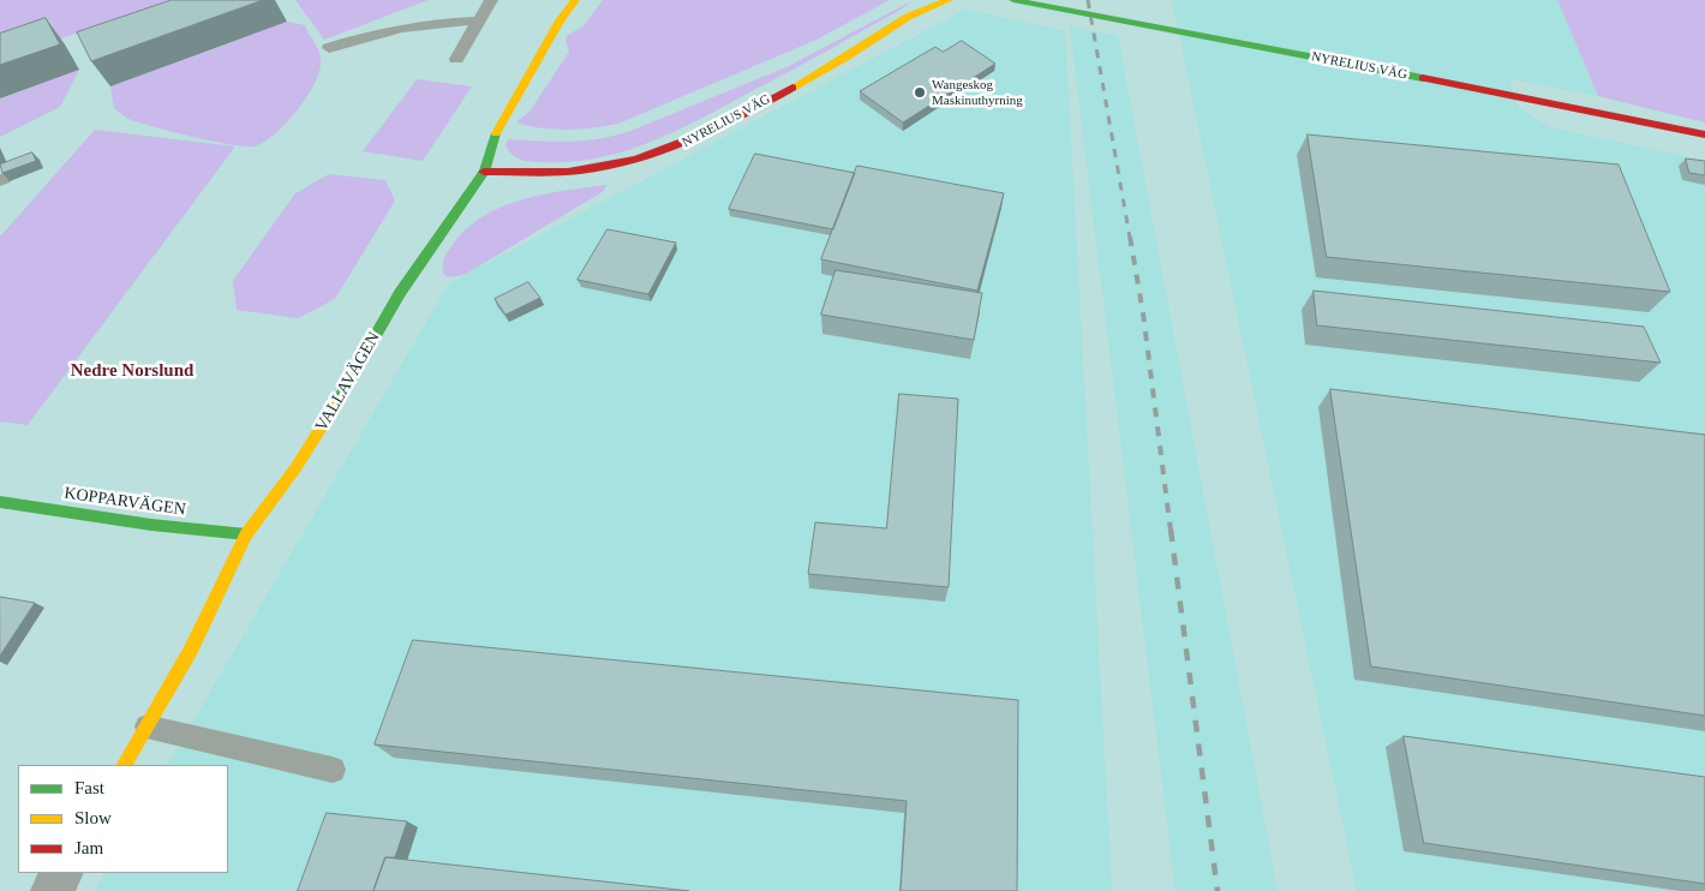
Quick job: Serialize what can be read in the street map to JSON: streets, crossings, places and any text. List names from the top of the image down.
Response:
{
  "streets": {
    "street": ["NYRELIUS VÄG", "VALLAVÄGEN", "KOPPARVÄGEN"]
  },
  "crossings": [
    ["NYRELIUS VÄG", "VALLAVÄGEN"],
    ["VALLAVÄGEN", "KOPPARVÄGEN"]
  ],
  "districts": ["Nedre Norslund"],
  "places": ["Wangeskog Maskinuthyrning"],
  "legend": ["Fast", "Slow", "Jam"]
}
